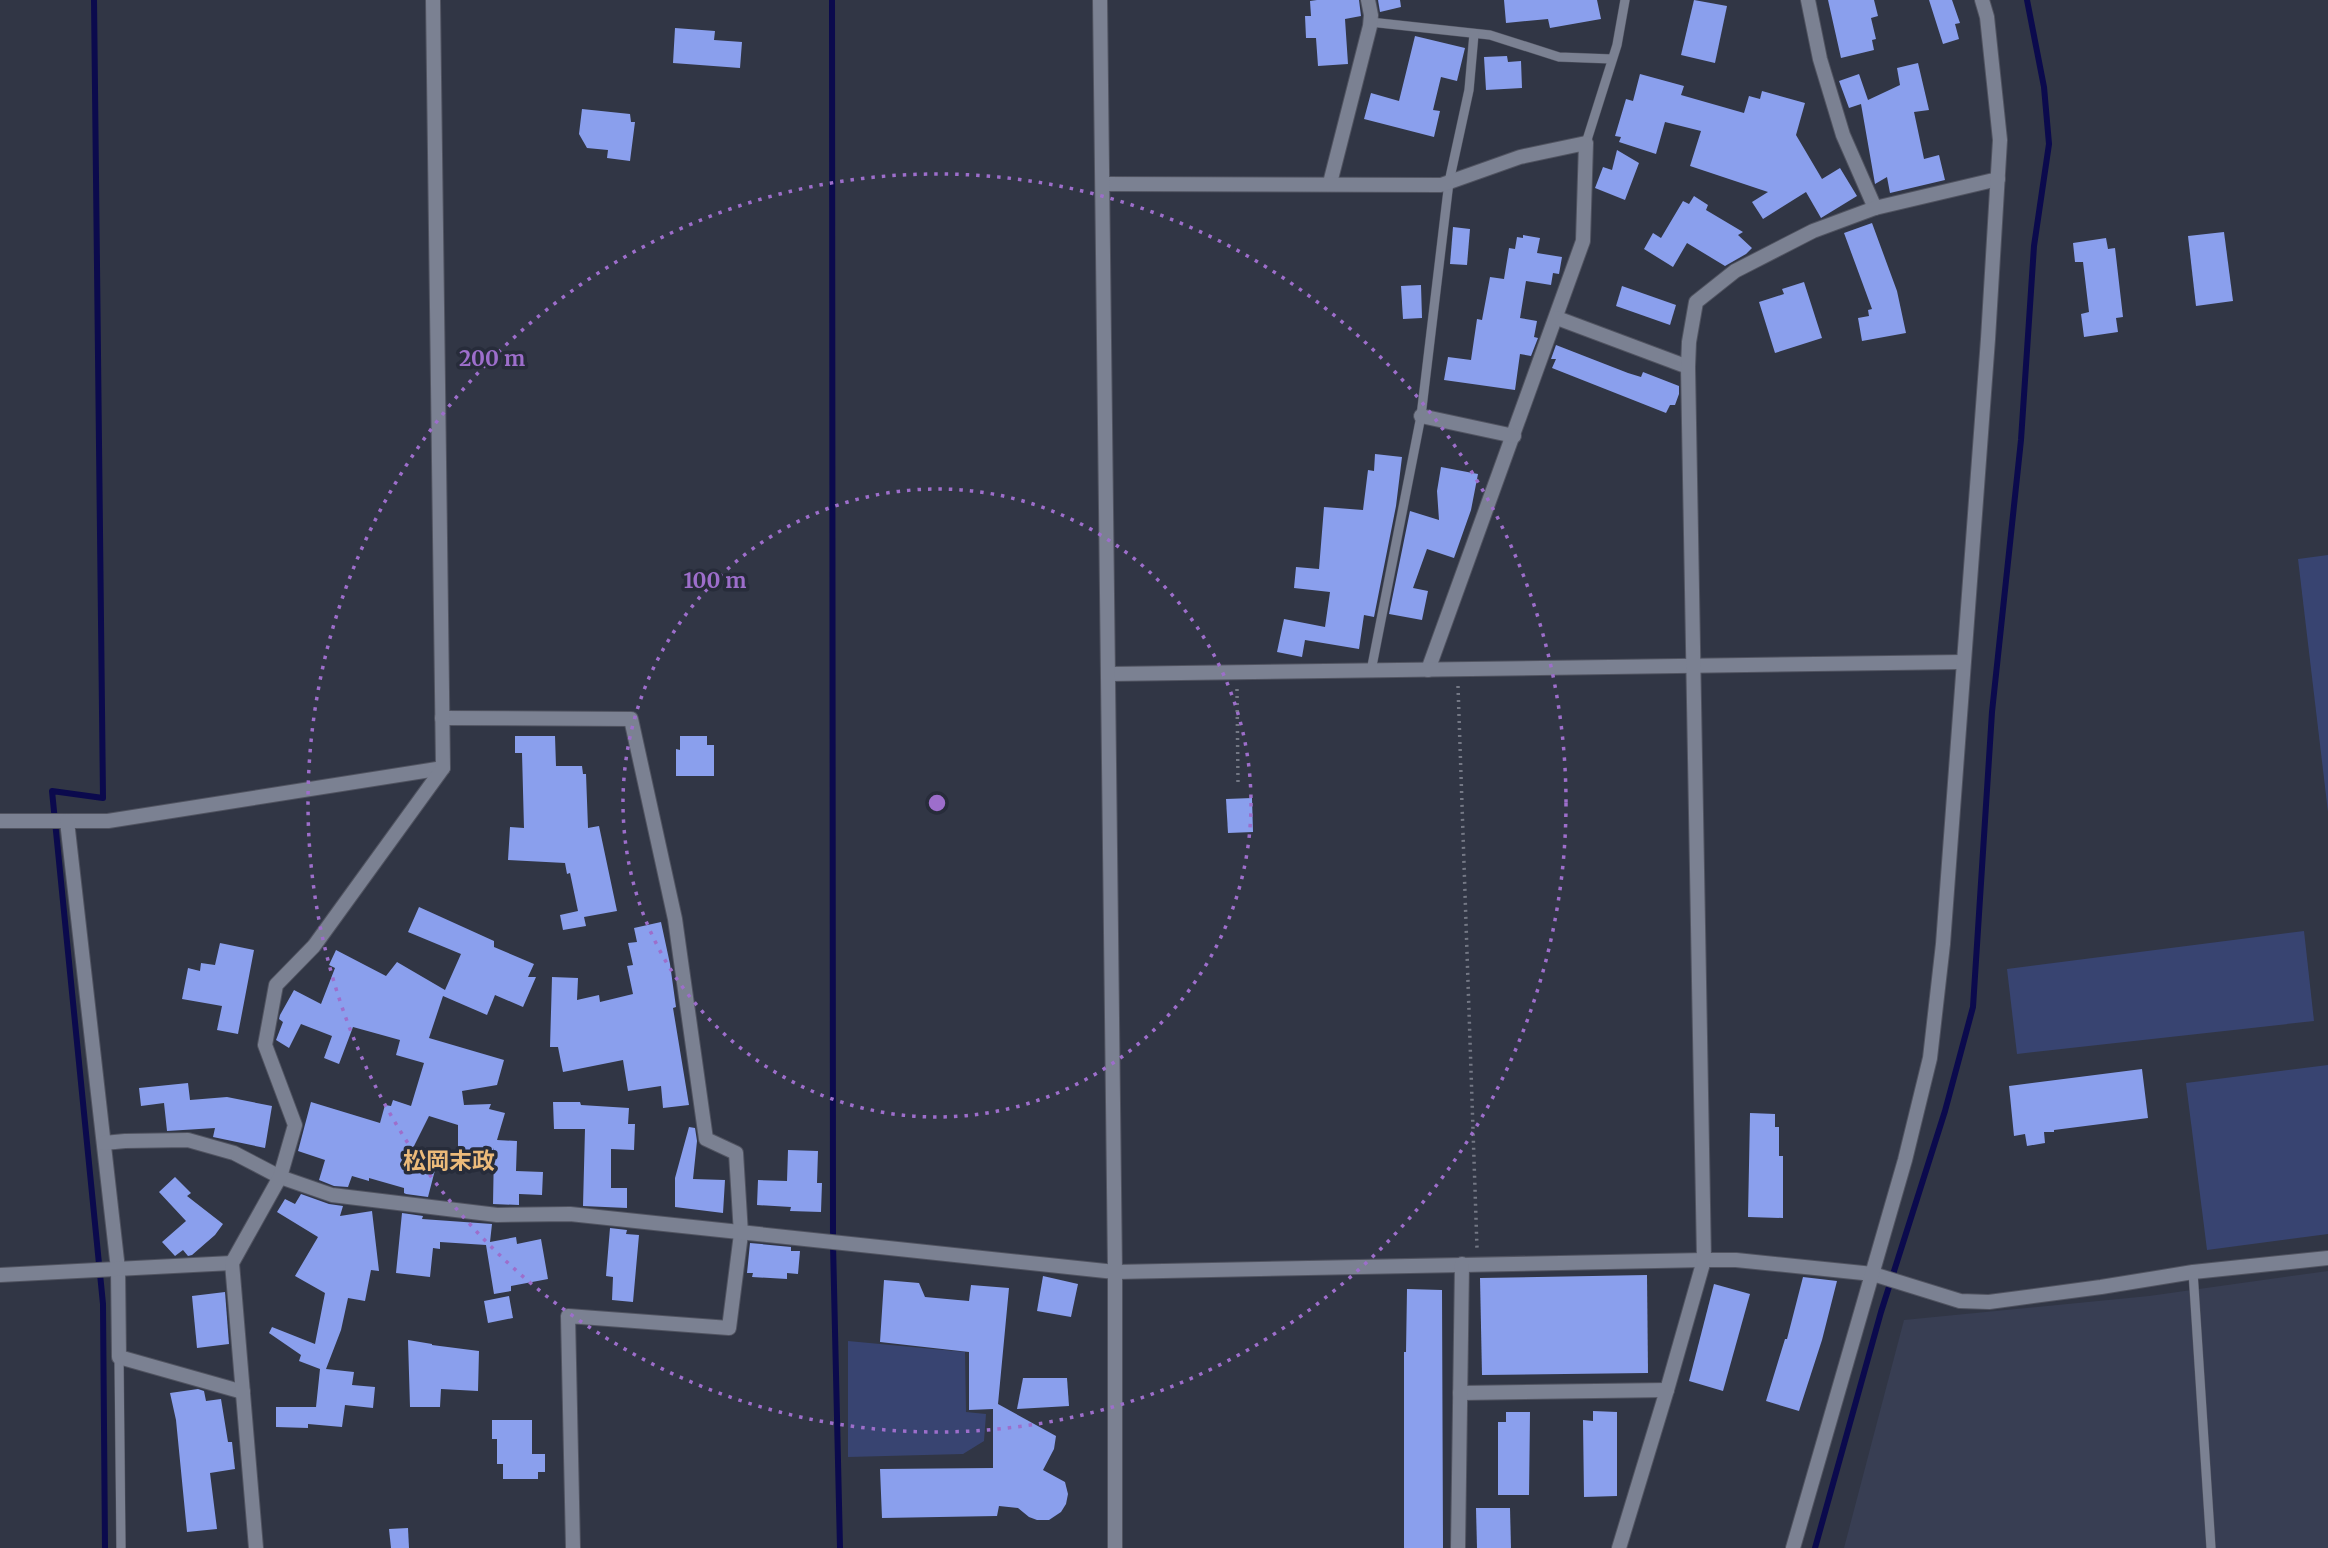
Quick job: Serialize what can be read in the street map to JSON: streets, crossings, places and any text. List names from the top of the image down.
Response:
{
  "districts": ["松岡末政"],
  "rings": ["200 m", "100 m"]
}
